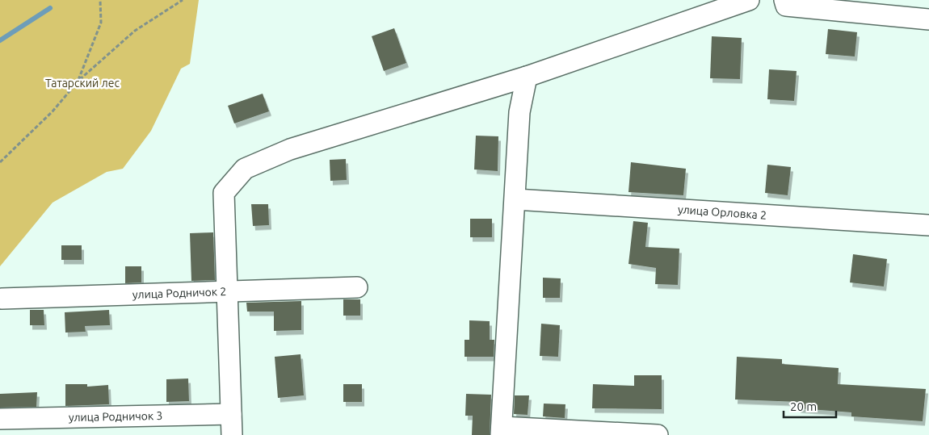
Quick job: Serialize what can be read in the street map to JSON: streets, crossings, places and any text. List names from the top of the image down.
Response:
{
  "streets": {
    "street": ["улица Орловка 2", "улица Родничок 2", "улица Родничок 3"]
  },
  "parks": ["Татарский лес"],
  "scale_bar": "20 m"
}
